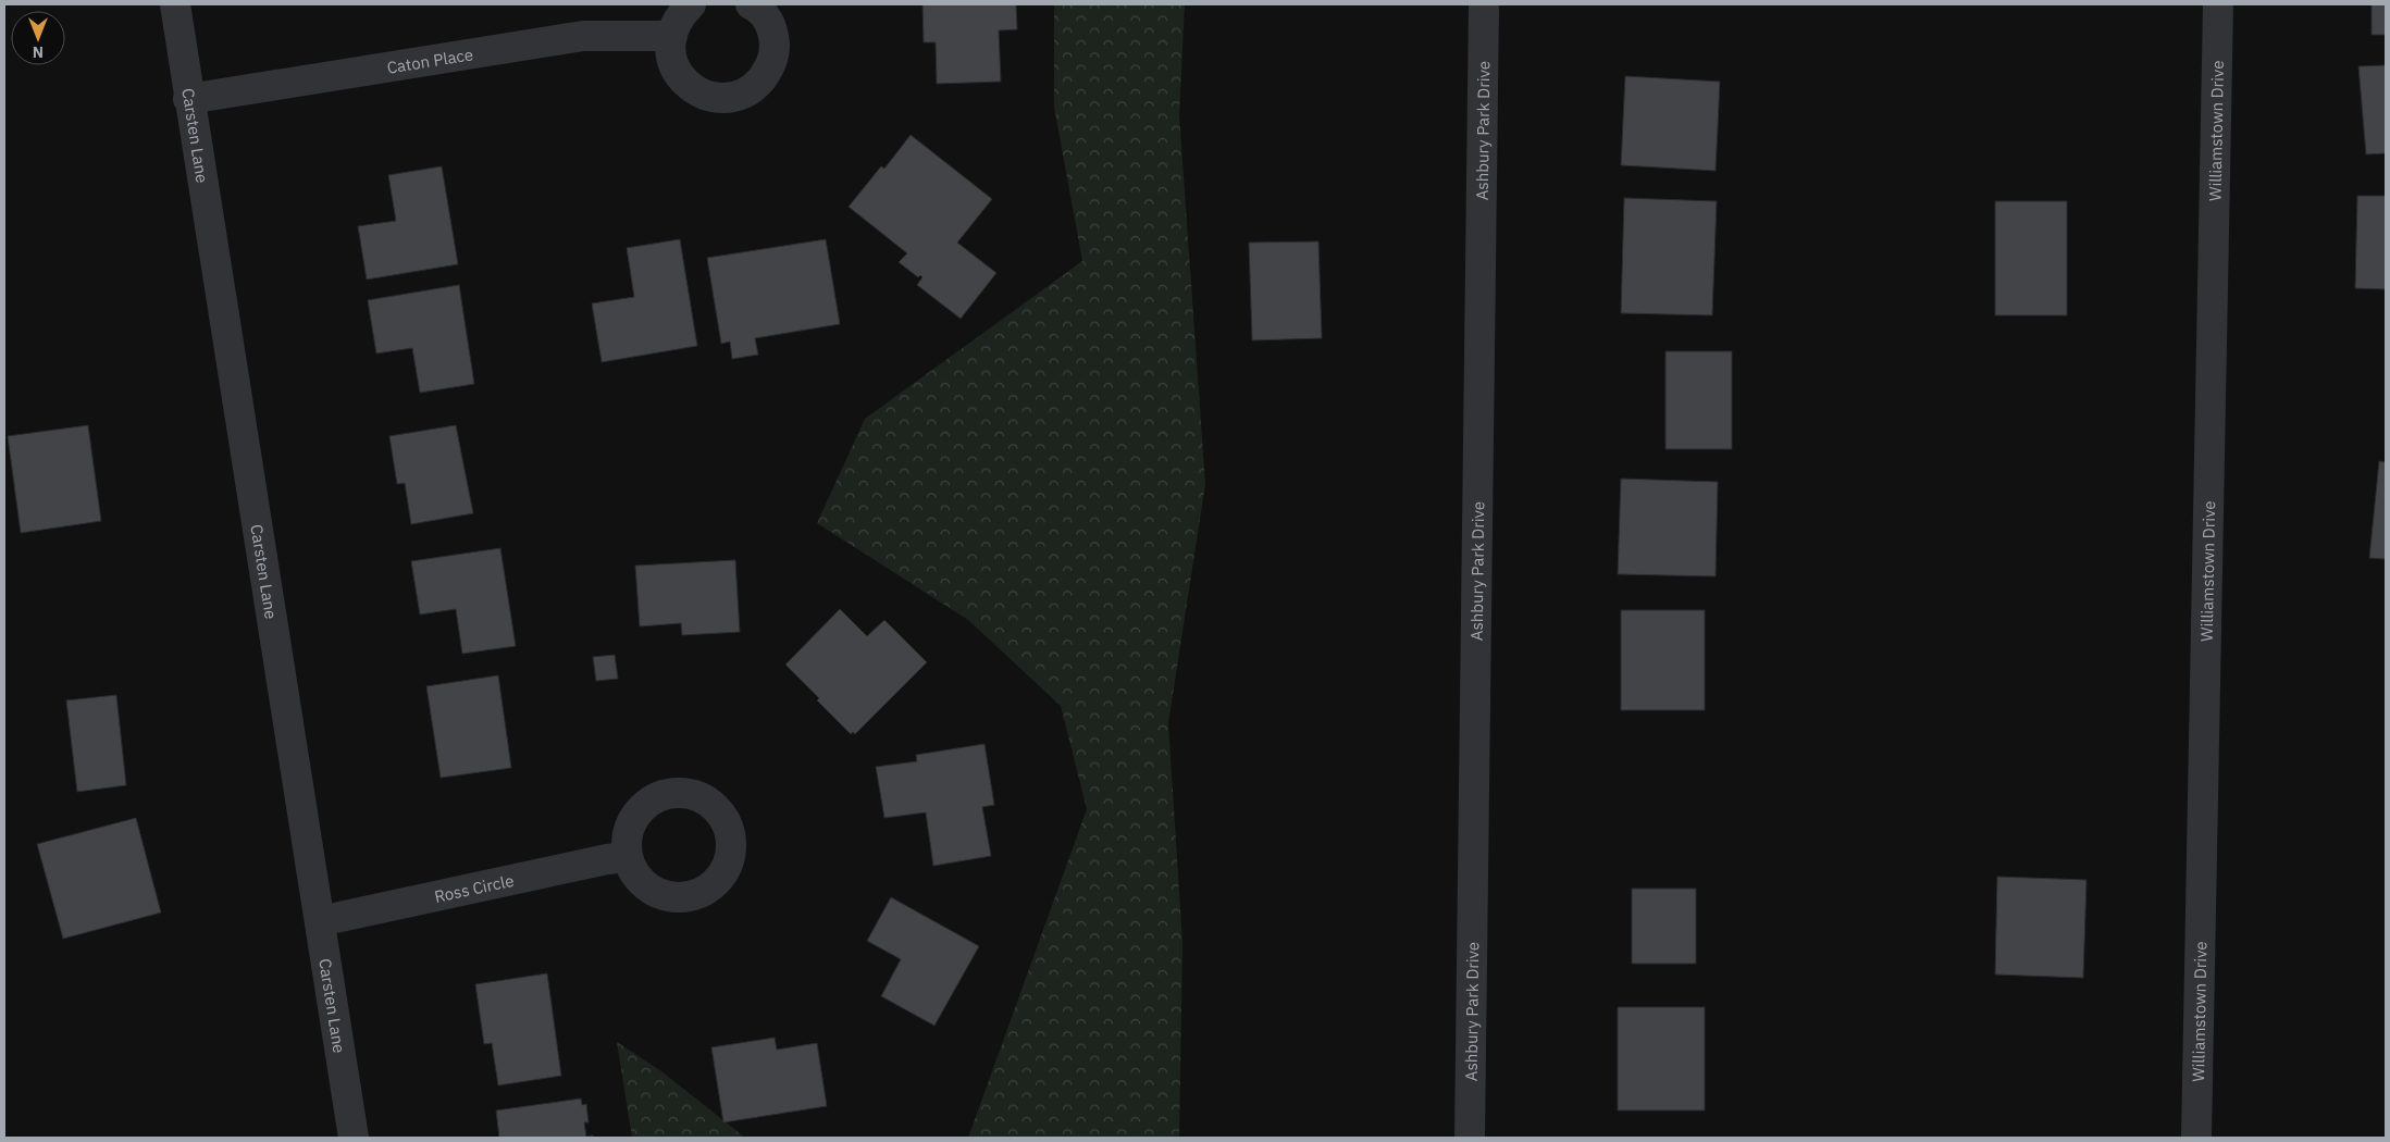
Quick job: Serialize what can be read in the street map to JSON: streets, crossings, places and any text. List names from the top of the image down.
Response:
{
  "streets": {
    "street": [
      "Caton Place",
      "Ashbury Park Drive",
      "Williamstown Drive",
      "Carsten Lane",
      "Ross Circle"
    ]
  },
  "crossings": [
    ["Caton Place", "Carsten Lane"],
    ["Carsten Lane", "Ross Circle"]
  ],
  "north": "bottom"
}
